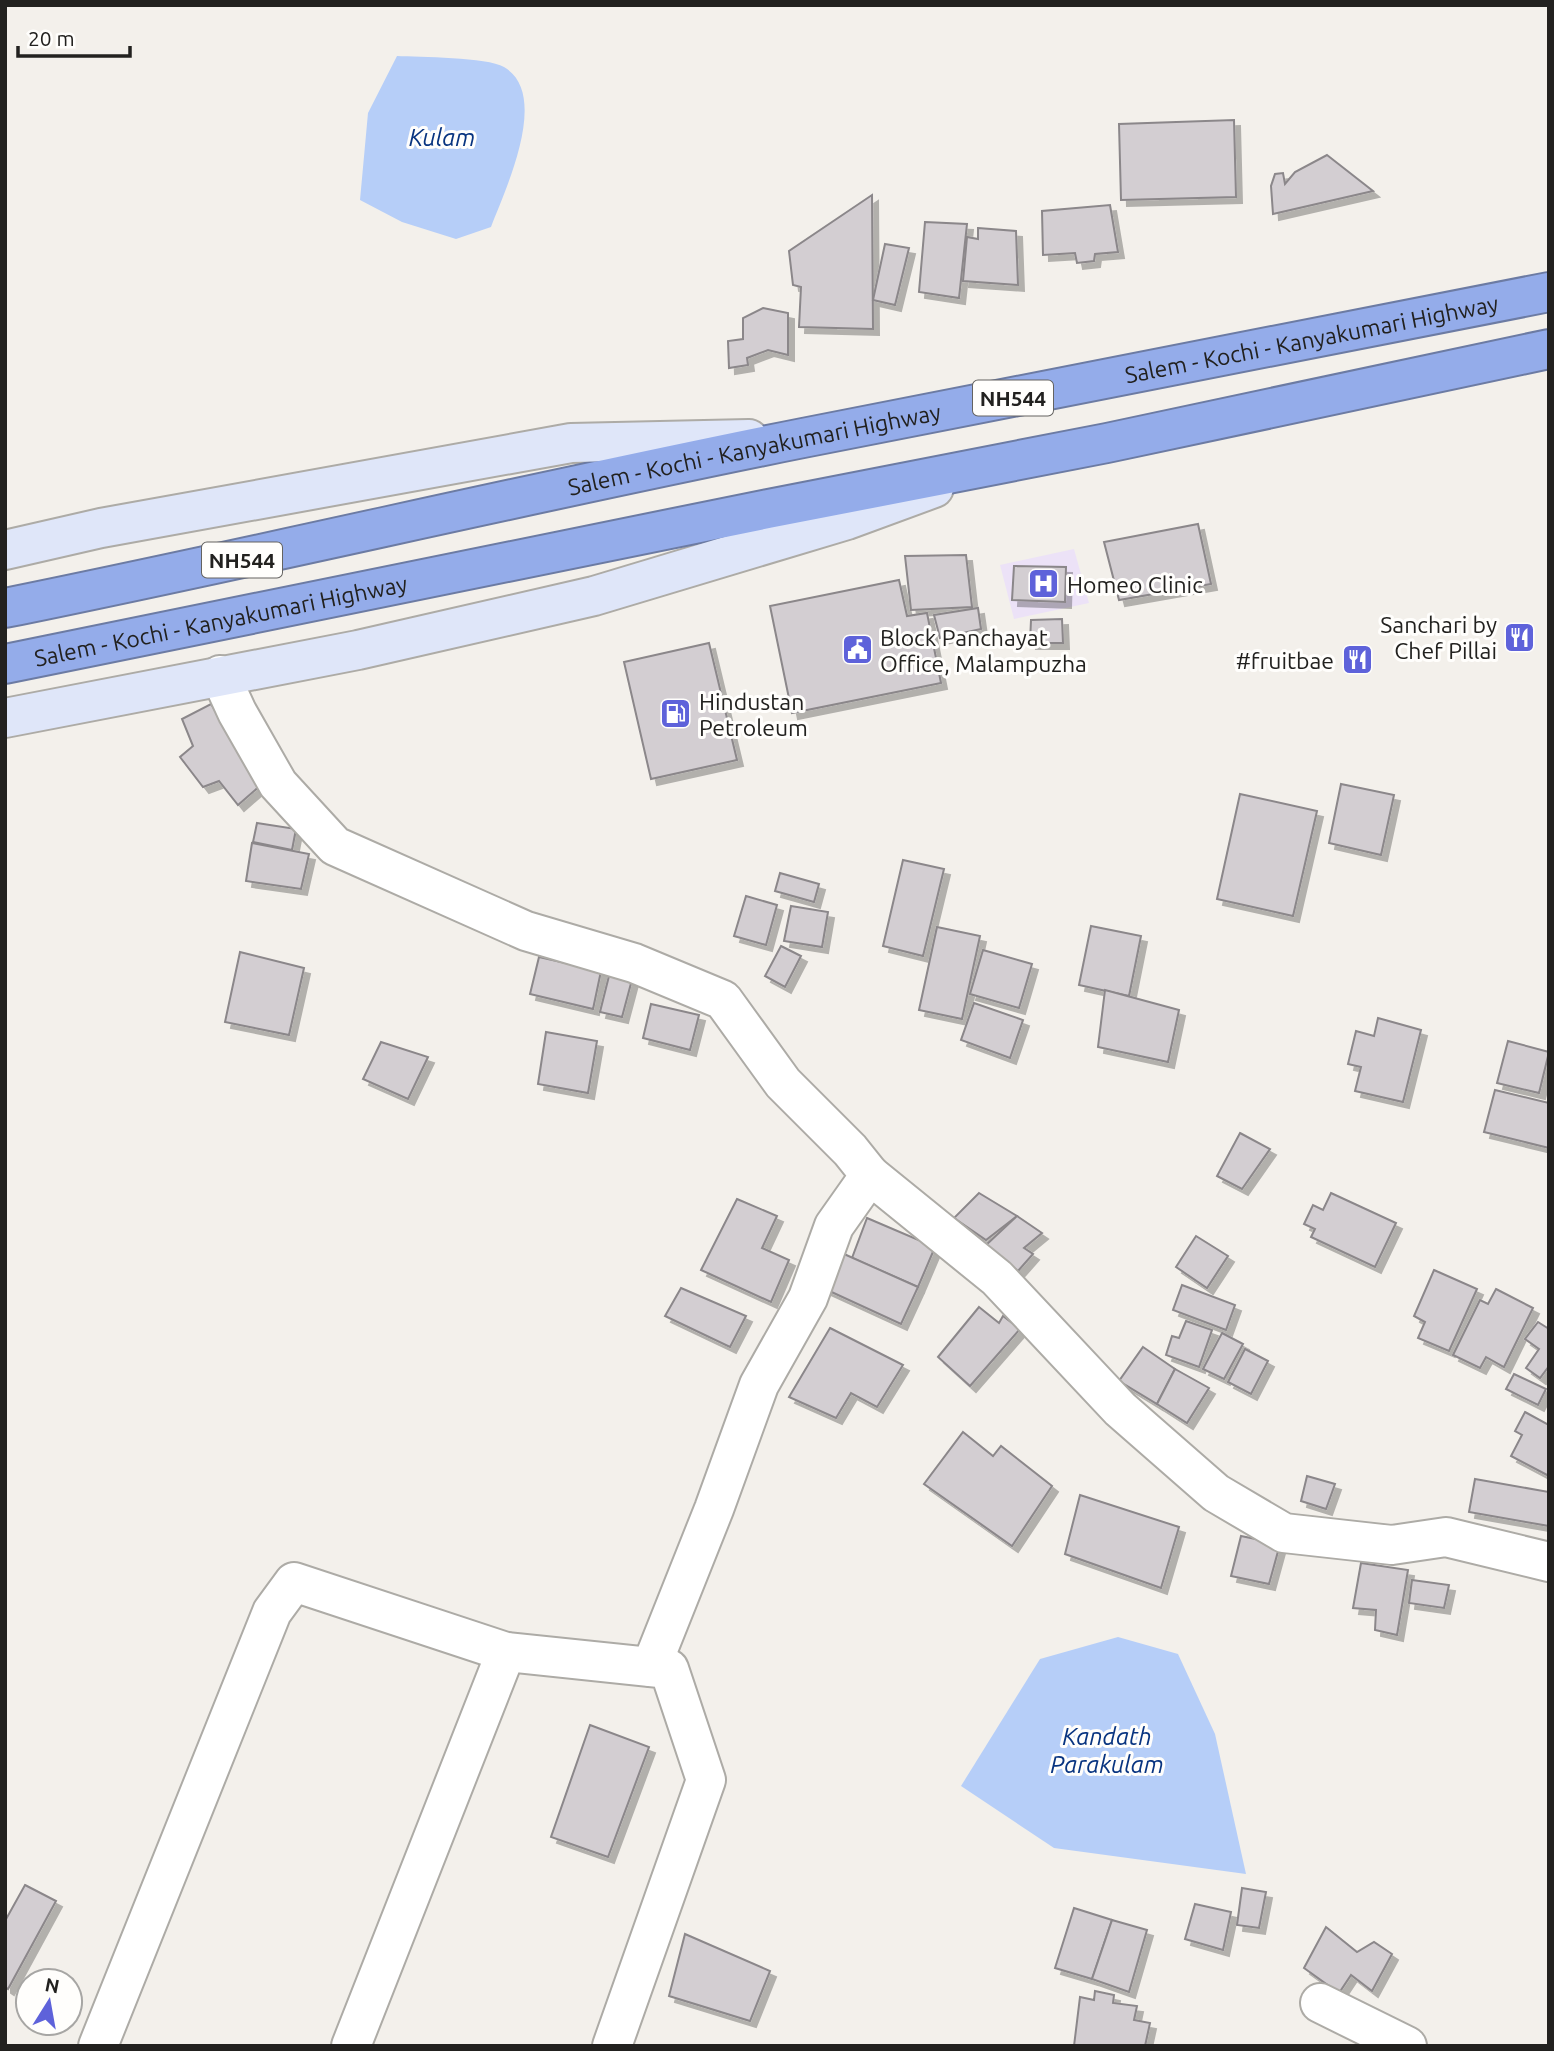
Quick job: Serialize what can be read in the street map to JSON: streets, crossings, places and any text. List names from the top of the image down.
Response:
{
  "streets": {
    "highway": ["Salem - Kochi - Kanyakumari Highway", "NH544"]
  },
  "water": ["Kulam", "Kandath Parakulam"],
  "places": {
    "hospital": ["Homeo Clinic"],
    "restaurant": ["Sanchari by Chef Pillai", "#fruitbae"],
    "public building": ["Block Panchayat Office, Malampuzha"],
    "fuel station": ["Hindustan Petroleum"]
  },
  "scale_bar": "20 m",
  "north": "top"
}
